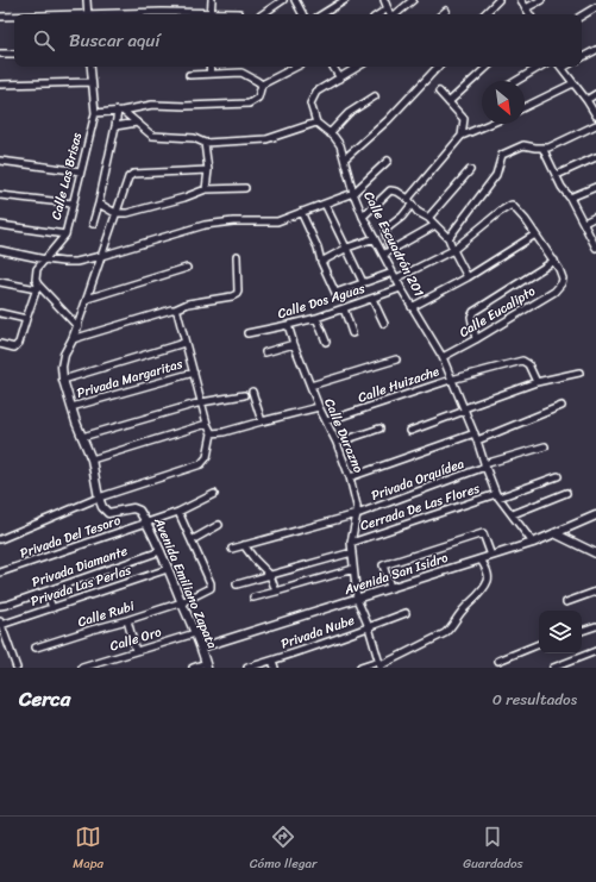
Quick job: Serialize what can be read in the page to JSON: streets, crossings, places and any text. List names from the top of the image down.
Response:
{
  "streets": {
    "main road": ["Avenida San Isidro", "Avenida Emiliano Zapata"],
    "street": [
      "Calle Las Brisas",
      "Calle Escuadrón 201",
      "Calle Dos Aguas",
      "Calle Eucalipto",
      "Privada Margaritas",
      "Calle Huizache",
      "Calle Durazno",
      "Privada Orquídea",
      "Cerrada De Las Flores",
      "Privada Del Tesoro",
      "Privada Diamante",
      "Privada Las Perlas",
      "Calle Rubi",
      "Privada Nube",
      "Calle Oro"
    ]
  },
  "crossings": [
    ["Calle Escuadrón 201", "Calle Dos Aguas"],
    ["Calle Escuadrón 201", "Calle Eucalipto"],
    ["Calle Escuadrón 201", "Calle Huizache"],
    ["Calle Escuadrón 201", "Privada Orquídea"],
    ["Calle Escuadrón 201", "Cerrada De Las Flores"],
    ["Calle Escuadrón 201", "Avenida San Isidro"],
    ["Calle Dos Aguas", "Calle Durazno"],
    ["Calle Huizache", "Calle Durazno"],
    ["Calle Durazno", "Privada Orquídea"],
    ["Calle Durazno", "Cerrada De Las Flores"],
    ["Calle Durazno", "Avenida San Isidro"],
    ["Calle Durazno", "Privada Nube"],
    ["Privada Del Tesoro", "Avenida Emiliano Zapata"],
    ["Privada Diamante", "Avenida Emiliano Zapata"],
    ["Avenida San Isidro", "Avenida Emiliano Zapata"],
    ["Avenida Emiliano Zapata", "Privada Las Perlas"],
    ["Avenida Emiliano Zapata", "Calle Rubi"],
    ["Avenida Emiliano Zapata", "Calle Oro"]
  ],
  "north": "bottom right",
  "page": {
    "search": "Buscar aquí",
    "heading": ["Cerca", "0 resultados"],
    "nav": ["Mapa", "Cómo llegar", "Guardados"]
  }
}
